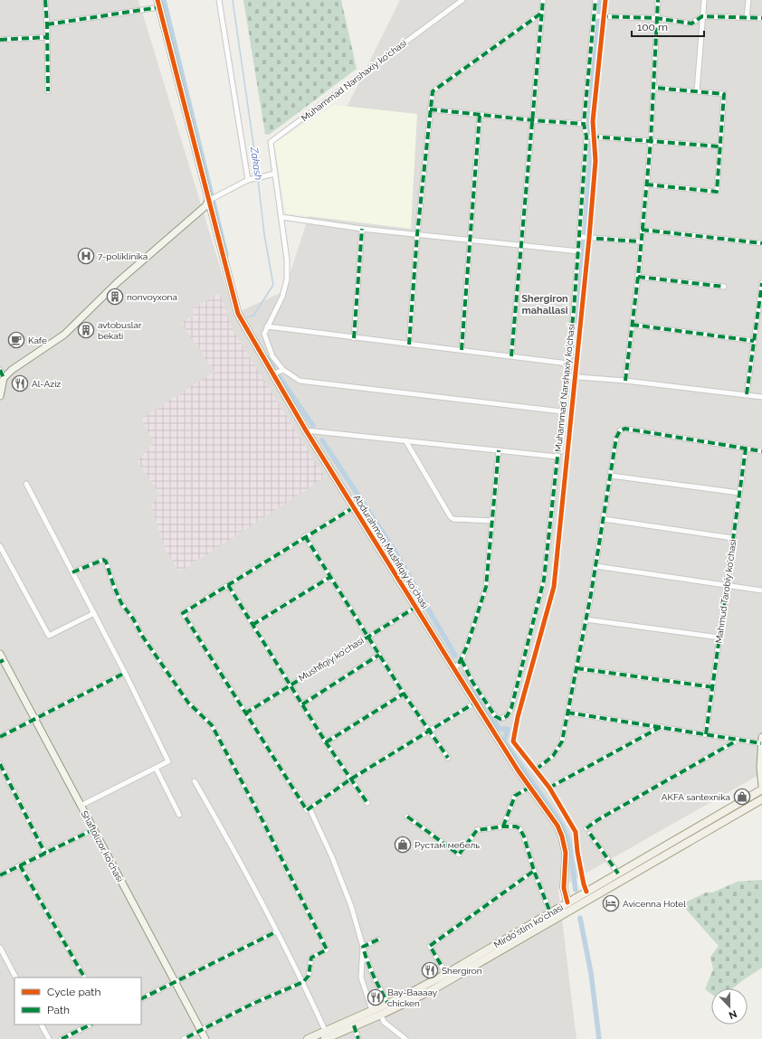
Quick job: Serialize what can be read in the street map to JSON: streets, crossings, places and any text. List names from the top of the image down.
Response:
{
  "streets": {
    "main road": ["Mirdo'stim ko'chasi"],
    "street": [
      "Muhammad Narshaxiy ko'chasi",
      "Abdurahmon Mushfiqiy koʻchasi",
      "Mahmud Tarobiy ko'chasi",
      "Mushfiqiy ko'chasi",
      "Shaftolizor ko'chasi"
    ]
  },
  "crossings": [
    ["Abdurahmon Mushfiqiy koʻchasi", "Mushfiqiy ko'chasi"],
    ["Abdurahmon Mushfiqiy koʻchasi", "Mirdo'stim ko'chasi"]
  ],
  "districts": ["Shergiron mahallasi"],
  "water": ["Zakash"],
  "places": {
    "hospital": ["7-poliklinika"],
    "building": ["nonvoyxona", "avtobuslar bekati"],
    "cafe": ["Kafe"],
    "restaurant": ["Al-Aziz", "Shergiron", "Bay-Baaaay chicken"],
    "shop": ["AKFA santexnika", "Рустам мебель"],
    "hotel": ["Avicenna Hotel"]
  },
  "legend": ["Cycle path", "Path"],
  "scale_bar": "100 m",
  "north": "bottom"
}
